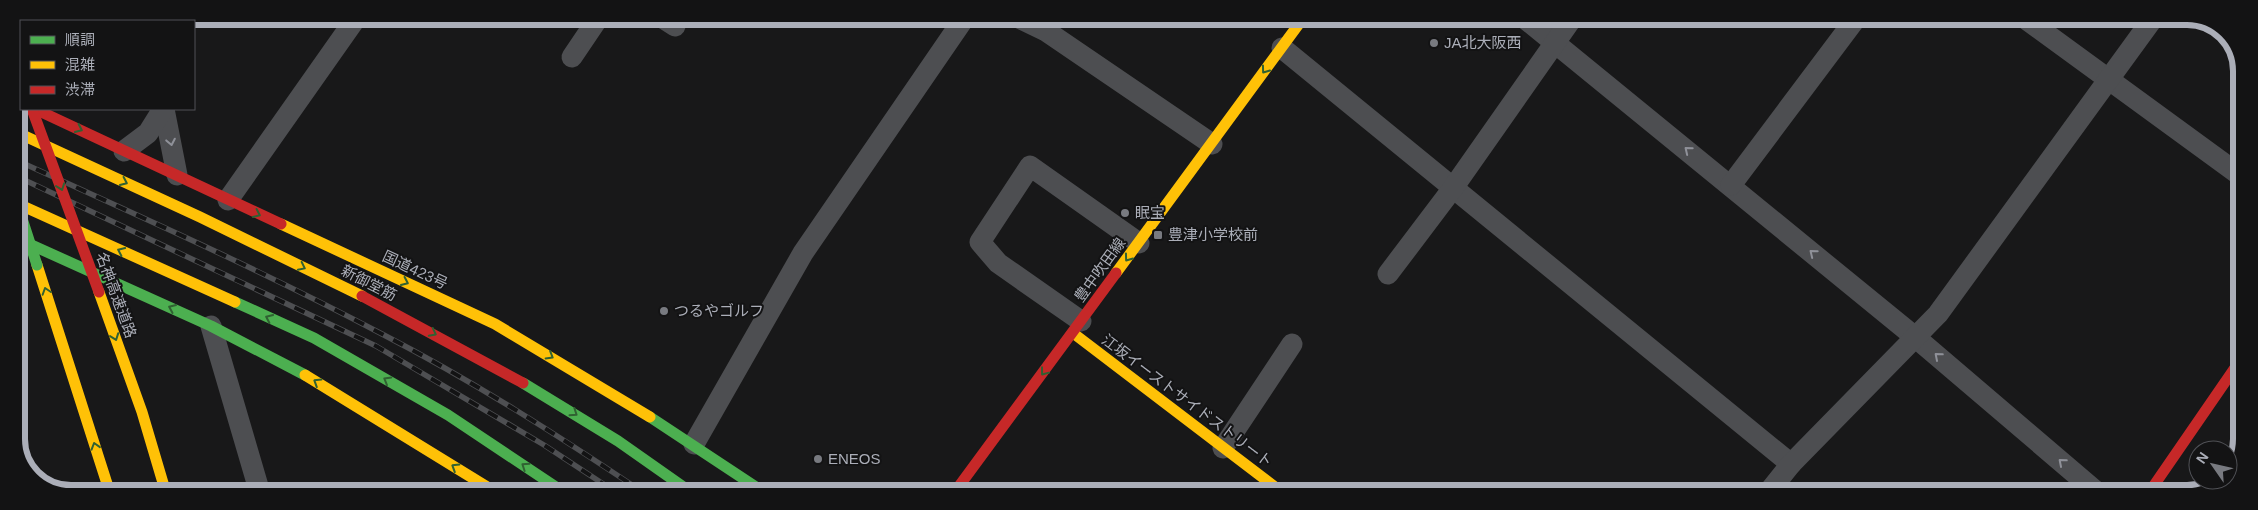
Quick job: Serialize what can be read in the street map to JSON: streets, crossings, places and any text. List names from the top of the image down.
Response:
{
  "streets": {
    "main road": [
      "国道423号",
      "豊中吹田線",
      "新御堂筋",
      "名神高速道路",
      "江坂イーストサイドストリート"
    ]
  },
  "crossings": [
    ["豊中吹田線", "江坂イーストサイドストリート"]
  ],
  "one_way": ["豊中吹田線"],
  "places": {
    "other": [
      "JA北大阪西",
      "眠宝",
      "つるやゴルフ",
      "ENEOS"
    ],
    "transit": ["豊津小学校前"]
  },
  "legend": ["順調", "混雑", "渋滞"],
  "north": "top left"
}
